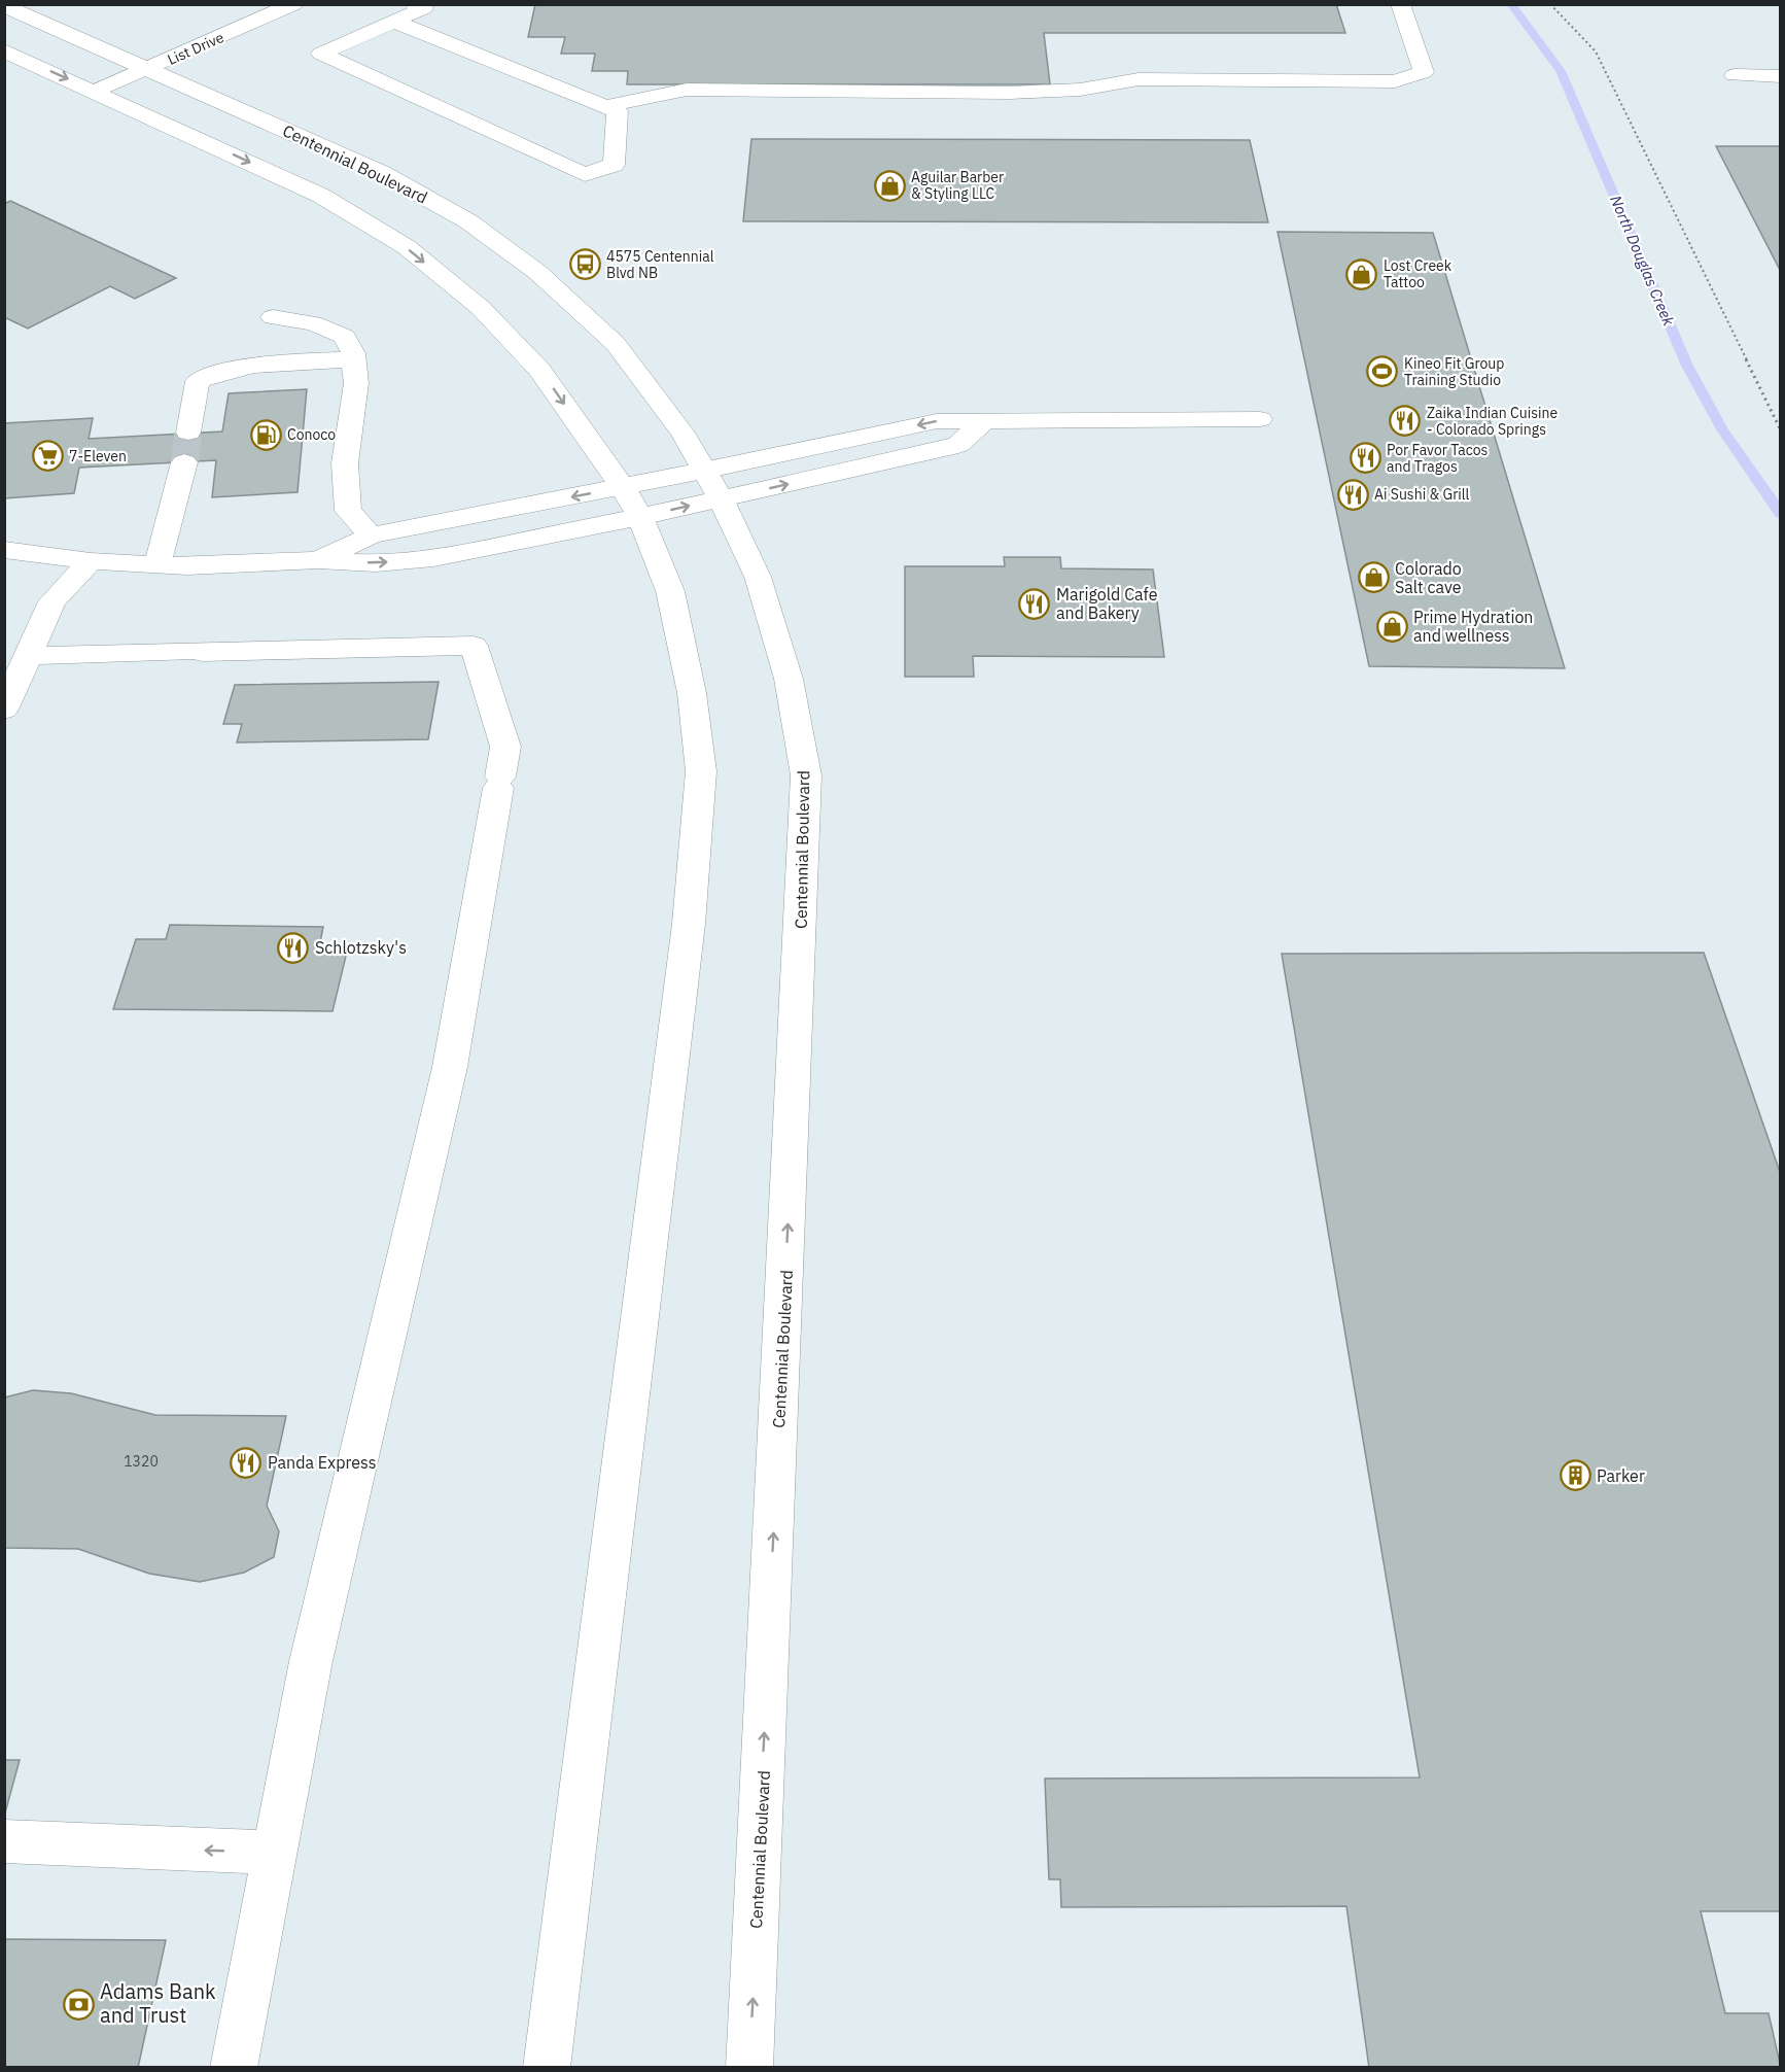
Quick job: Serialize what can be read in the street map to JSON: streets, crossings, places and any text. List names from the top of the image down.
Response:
{
  "streets": {
    "main road": ["List Drive", "Centennial Boulevard"]
  },
  "crossings": [
    ["List Drive", "Centennial Boulevard"]
  ],
  "water": ["North Douglas Creek"],
  "places": {
    "shop": [
      "Aguilar Barber & Styling LLC",
      "Lost Creek Tattoo",
      "Colorado Salt cave",
      "Prime Hydration and wellness"
    ],
    "bus stop": ["4575 Centennial Blvd NB"],
    "sports": ["Kineo Fit Group Training Studio"],
    "restaurant": [
      "Zaika Indian Cuisine - Colorado Springs",
      "Por Favor Tacos and Tragos",
      "Ai Sushi & Grill",
      "Marigold Cafe and Bakery",
      "Schlotzsky's",
      "Panda Express"
    ],
    "fuel station": ["Conoco"],
    "supermarket": ["7-Eleven"],
    "building": ["Parker"],
    "bank": ["Adams Bank and Trust"]
  },
  "house_numbers": ["1320"]
}
